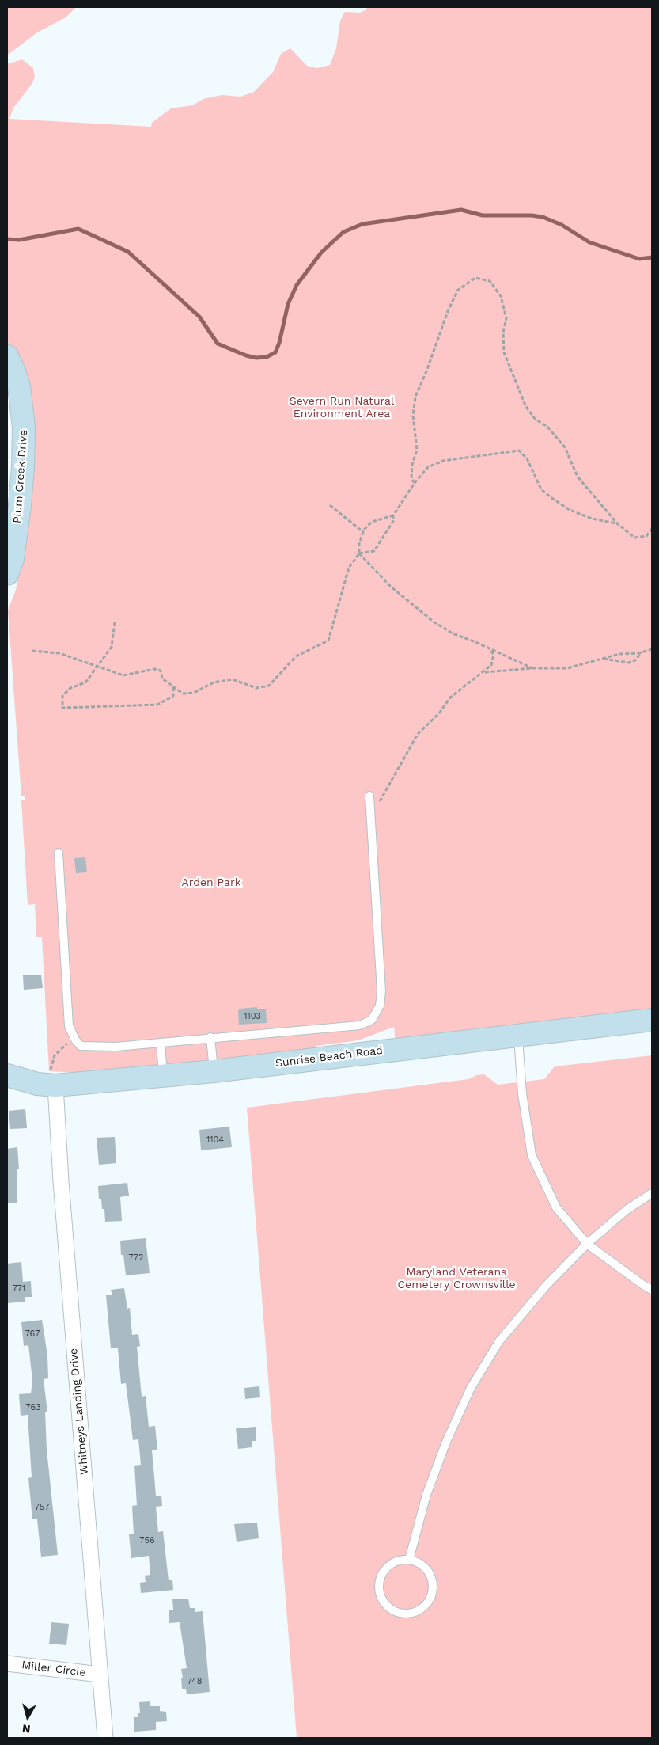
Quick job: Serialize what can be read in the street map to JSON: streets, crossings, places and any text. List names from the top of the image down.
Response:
{
  "streets": {
    "street": [
      "Plum Creek Drive",
      "Sunrise Beach Road",
      "Whitneys Landing Drive",
      "Miller Circle"
    ]
  },
  "crossings": [
    ["Sunrise Beach Road", "Whitneys Landing Drive"],
    ["Whitneys Landing Drive", "Miller Circle"]
  ],
  "parks": ["Severn Run Natural Environment Area", "Arden Park", "Maryland Veterans Cemetery Crownsville"],
  "house_numbers": [
    "1103",
    "1104",
    "772",
    "771",
    "767",
    "763",
    "757",
    "756",
    "748"
  ],
  "north": "bottom"
}
